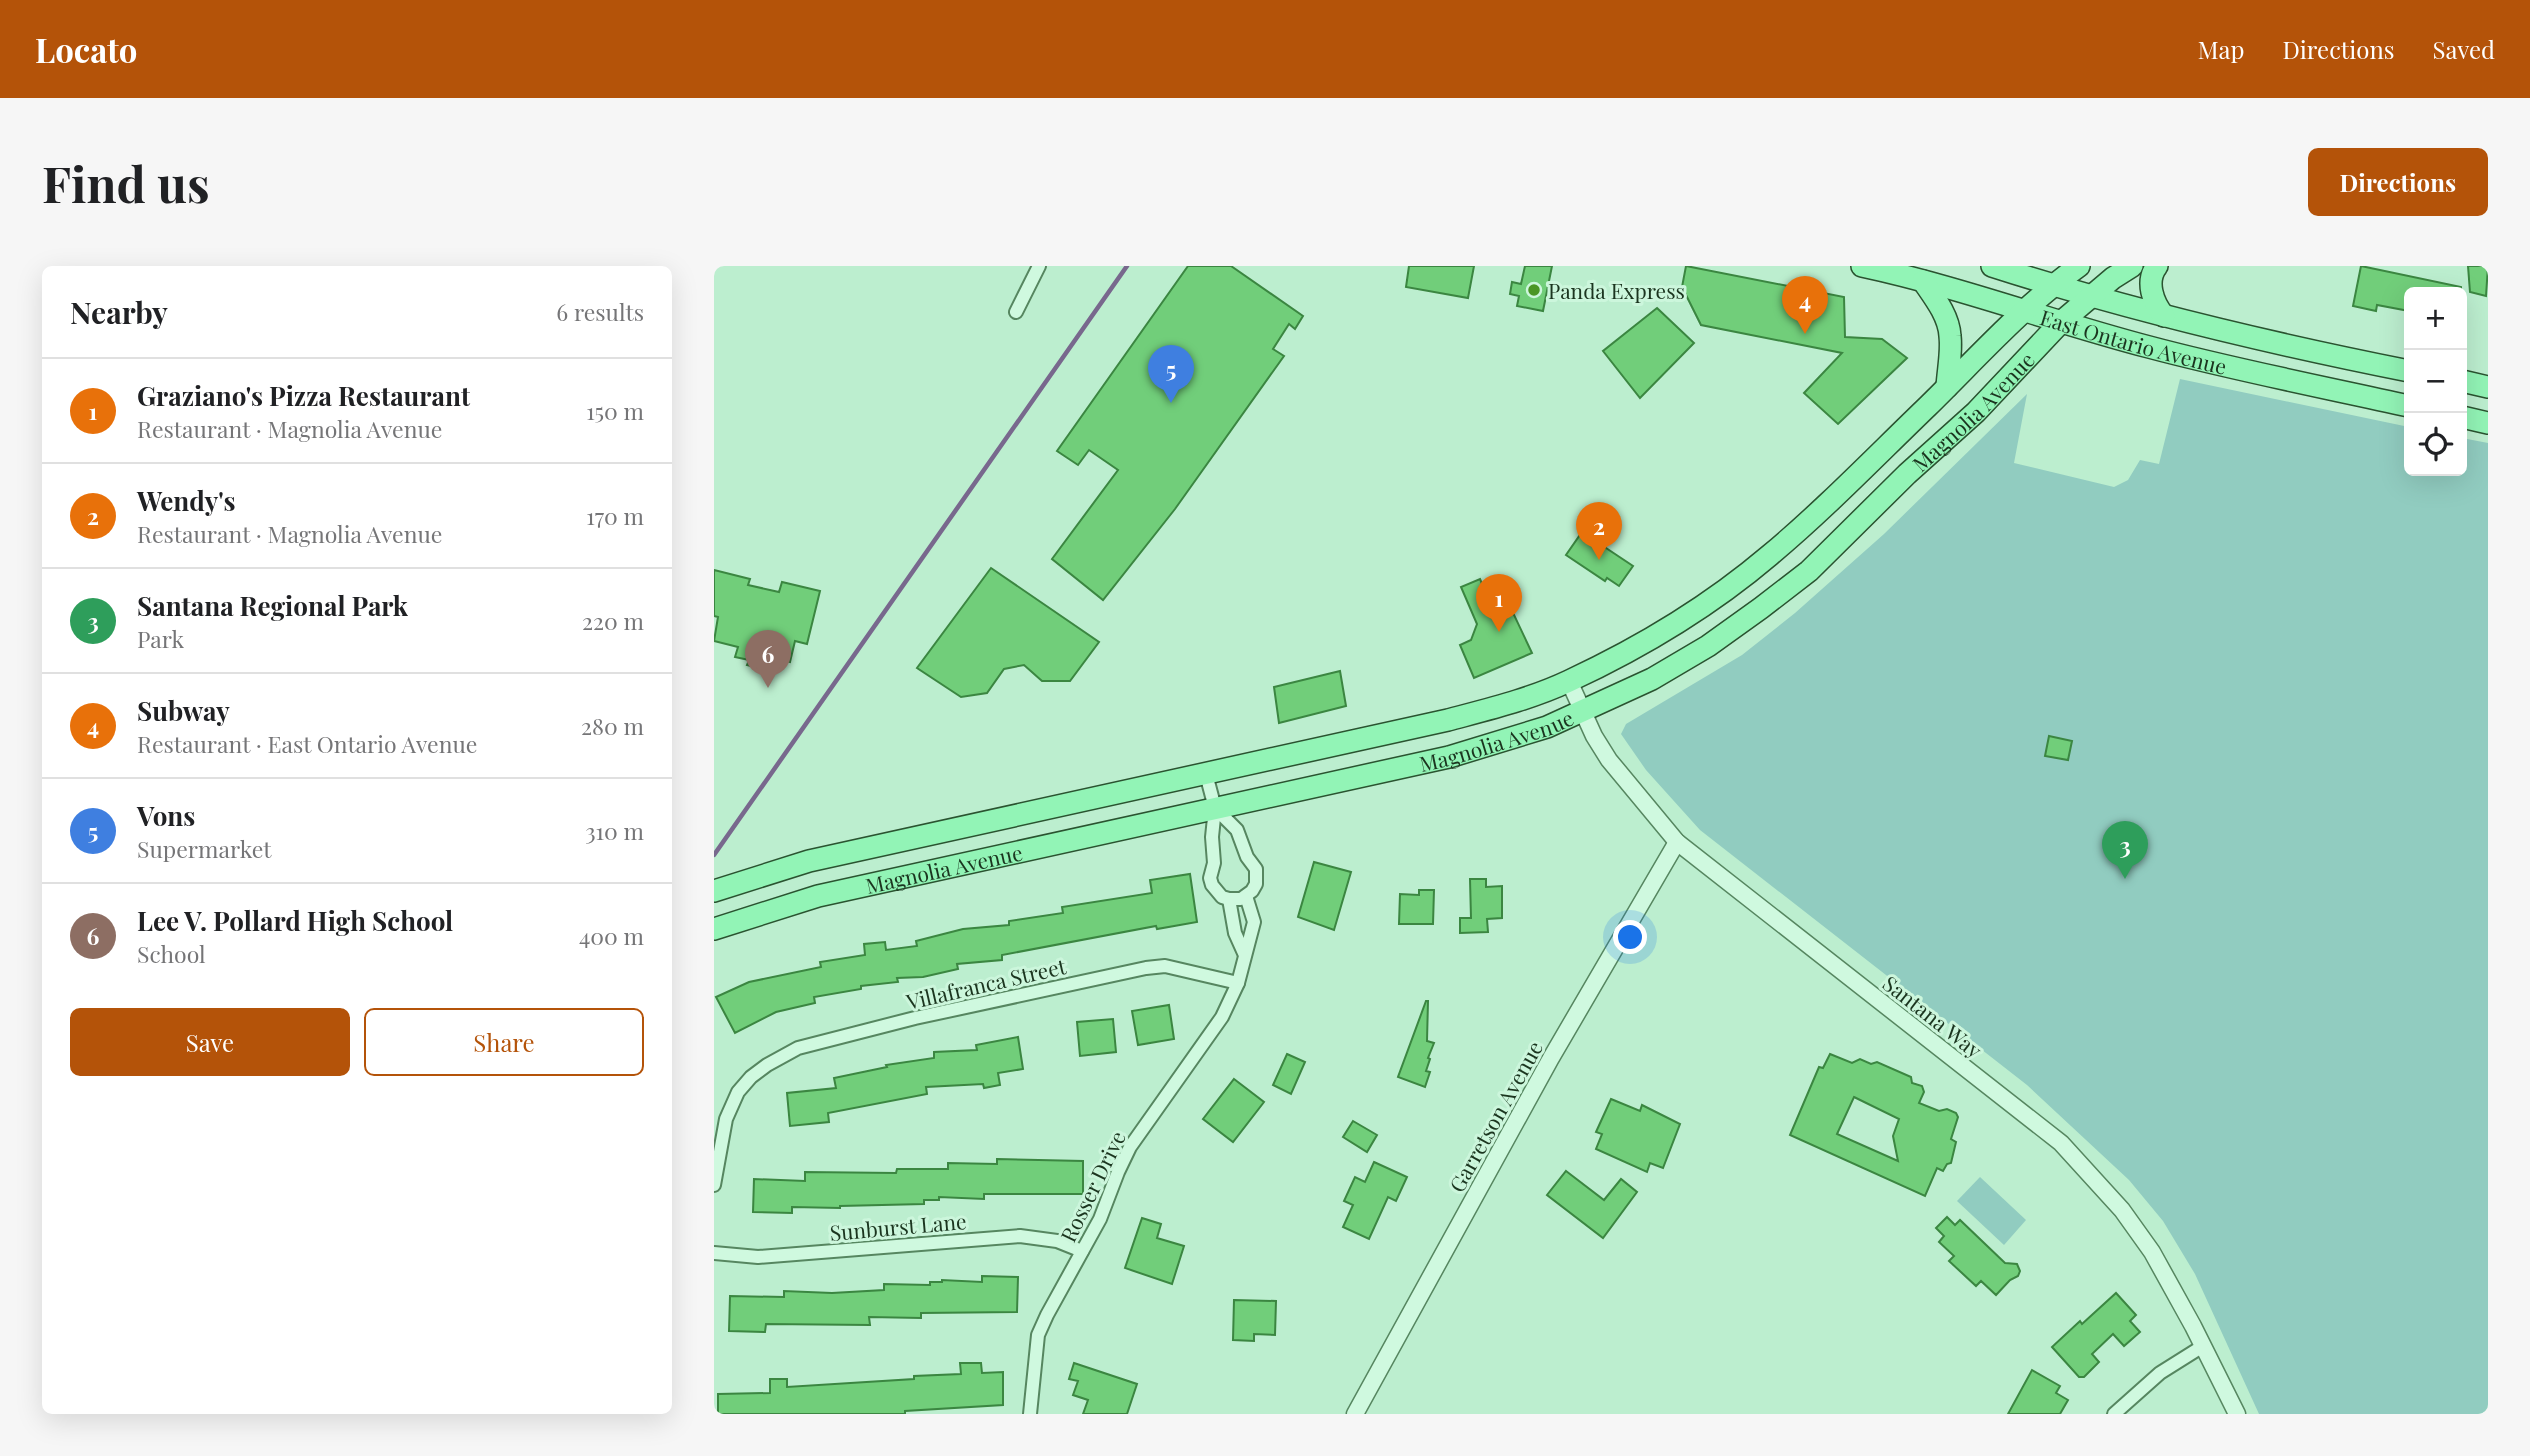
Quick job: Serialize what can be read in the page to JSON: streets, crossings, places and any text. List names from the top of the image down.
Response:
{
  "streets": {
    "main road": ["East Ontario Avenue", "Magnolia Avenue"],
    "street": [
      "Villafranca Street",
      "Santana Way",
      "Garretson Avenue",
      "Rosser Drive",
      "Sunburst Lane"
    ]
  },
  "crossings": [
    ["East Ontario Avenue", "Magnolia Avenue"],
    ["Magnolia Avenue", "Santana Way"],
    ["Magnolia Avenue", "Rosser Drive"],
    ["Villafranca Street", "Rosser Drive"],
    ["Santana Way", "Garretson Avenue"],
    ["Rosser Drive", "Sunburst Lane"]
  ],
  "places": ["Panda Express"],
  "page": {
    "header": "Locato",
    "nav": ["Map", "Directions", "Saved"],
    "buttons": [
      "Directions",
      ["Save", "Share"]
    ],
    "title": "Find us",
    "heading": ["Nearby", "6 results"],
    "pins": [
      "4",
      "5",
      "2",
      "1",
      "6",
      "3"
    ],
    "map_buttons": ["+", "−"],
    "list": [
      {
        "mark": "1",
        "name": "Graziano's Pizza Restaurant",
        "note": "Restaurant · Magnolia Avenue",
        "value": "150 m"
      },
      {
        "mark": "2",
        "name": "Wendy's",
        "note": "Restaurant · Magnolia Avenue",
        "value": "170 m"
      },
      {
        "mark": "3",
        "name": "Santana Regional Park",
        "note": "Park",
        "value": "220 m"
      },
      {
        "mark": "4",
        "name": "Subway",
        "note": "Restaurant · East Ontario Avenue",
        "value": "280 m"
      },
      {
        "mark": "5",
        "name": "Vons",
        "note": "Supermarket",
        "value": "310 m"
      },
      {
        "mark": "6",
        "name": "Lee V. Pollard High School",
        "note": "School",
        "value": "400 m"
      }
    ]
  }
}
